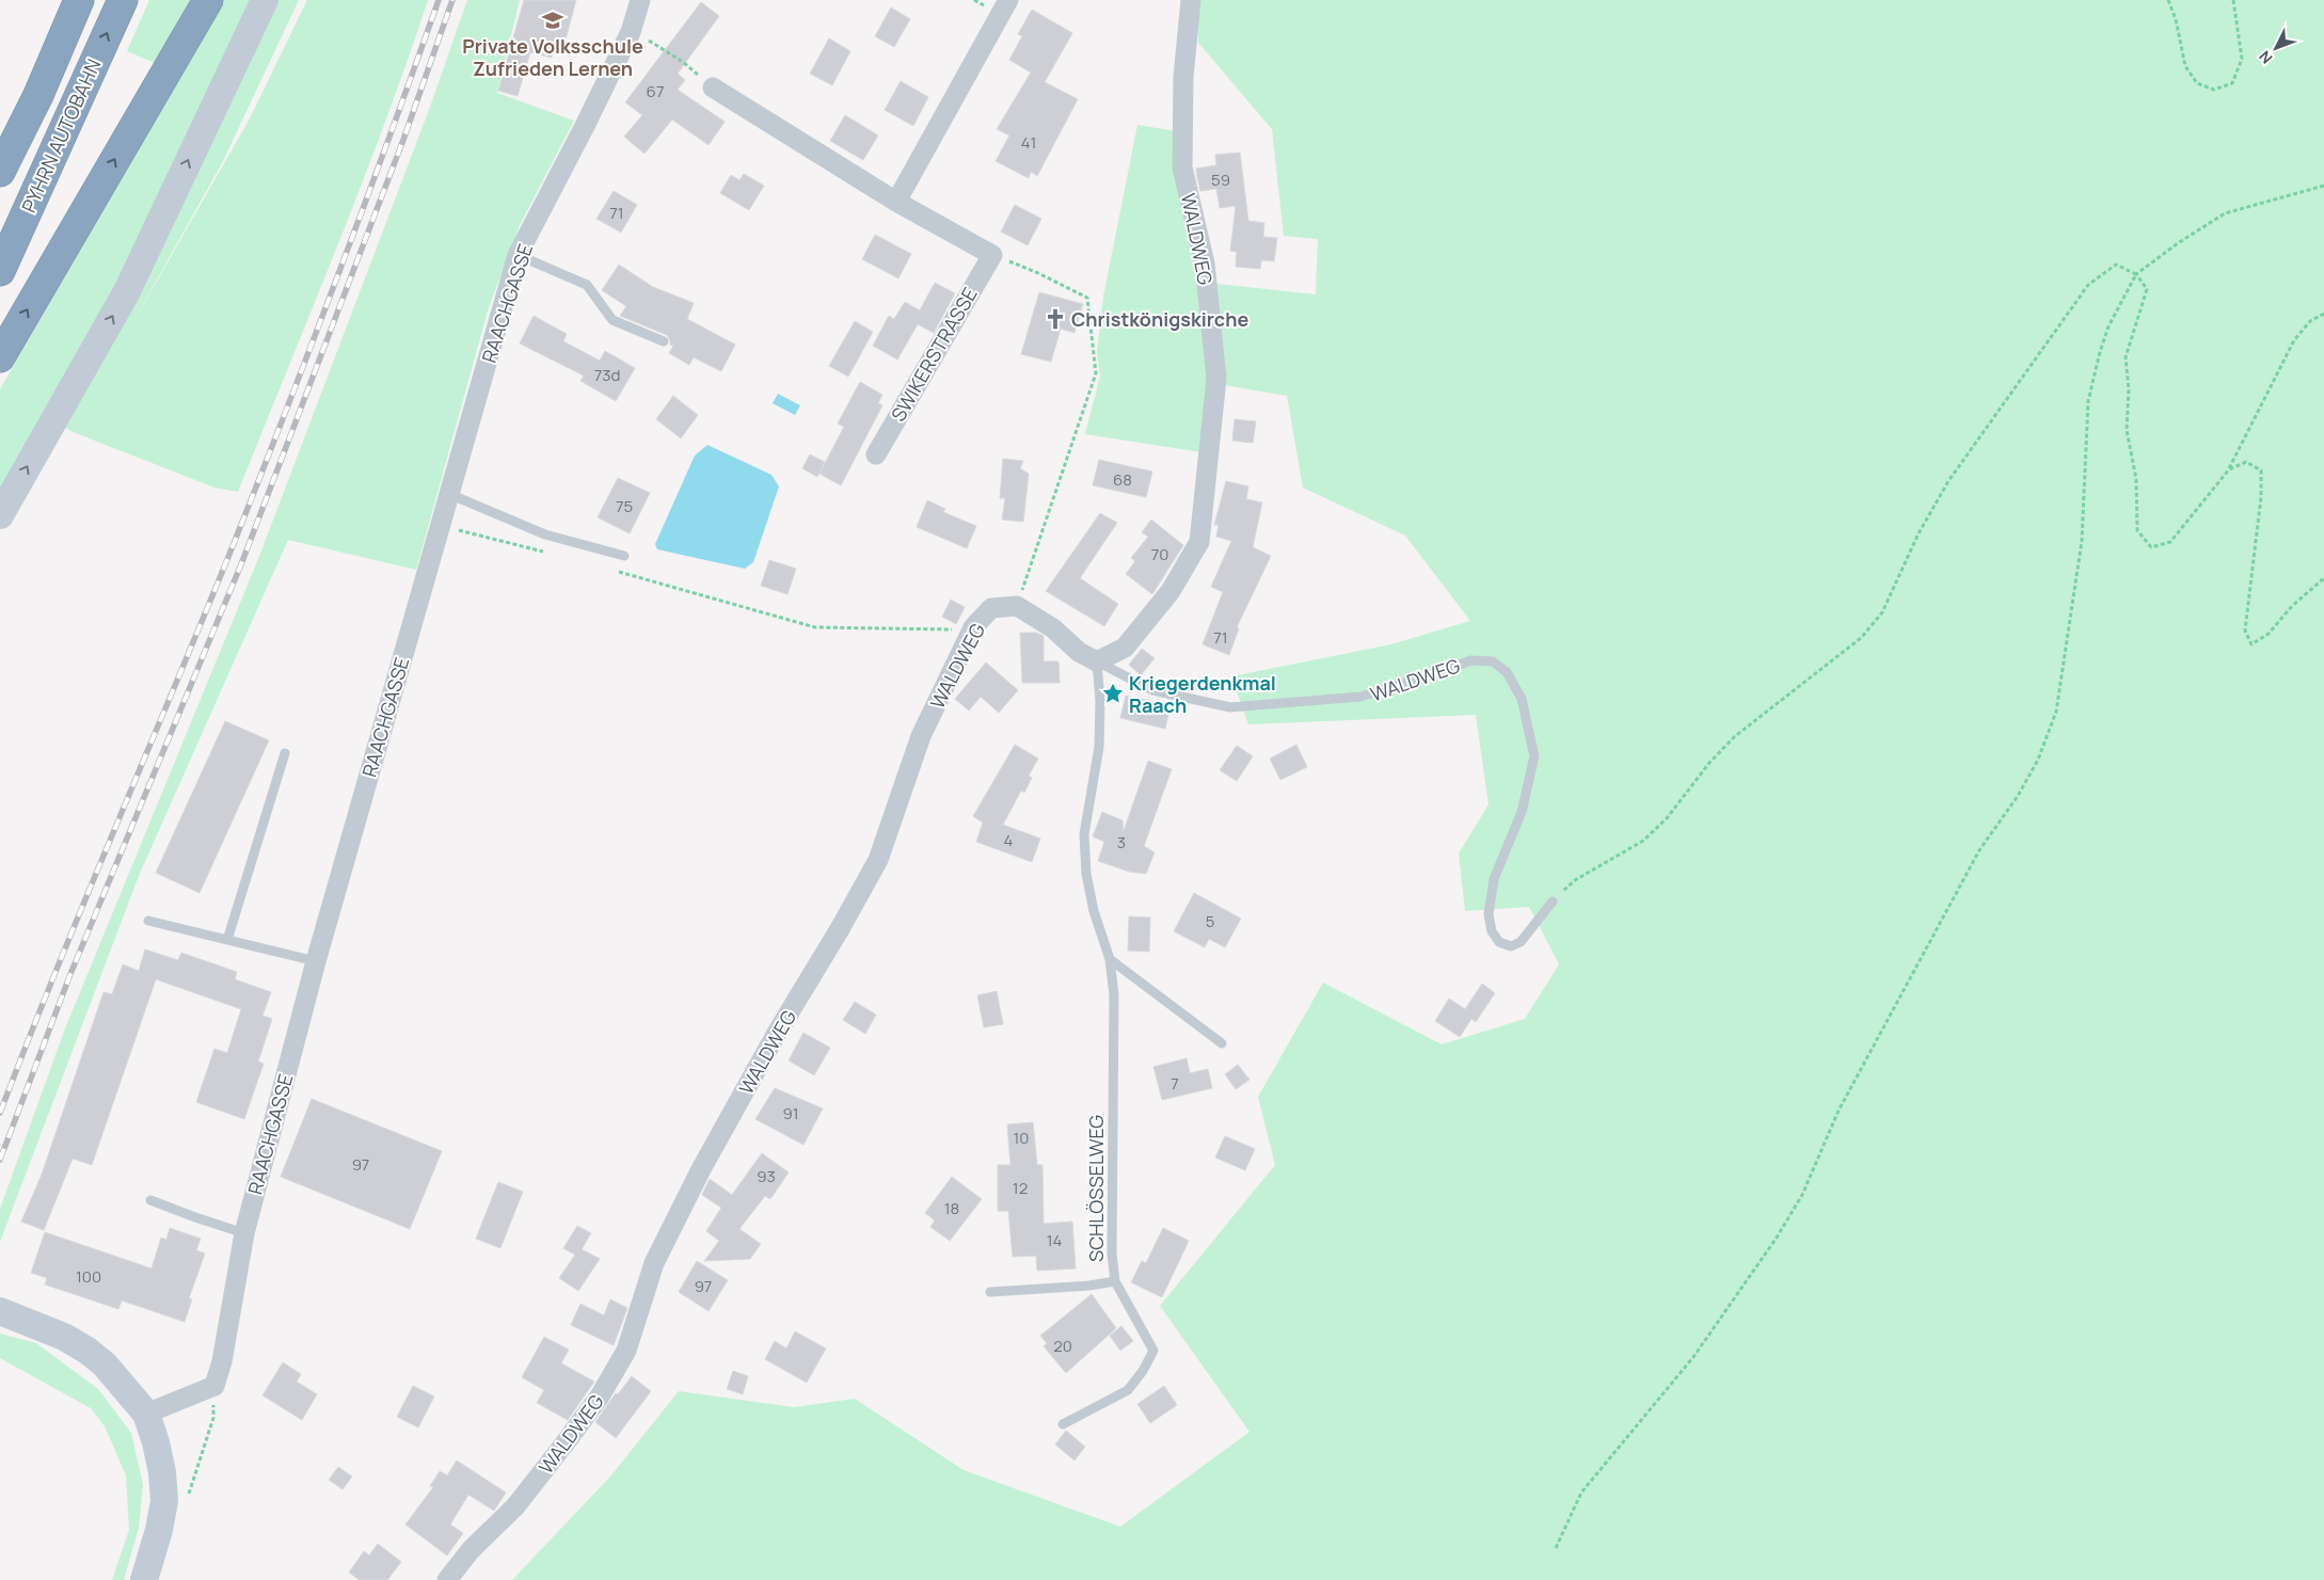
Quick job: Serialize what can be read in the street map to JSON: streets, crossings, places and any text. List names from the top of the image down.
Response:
{
  "streets": {
    "highway": ["PYHRN AUTOBAHN"],
    "street": ["WALDWEG", "RAACHGASSE", "SWIKERSTRASSE"],
    "lane": ["SCHLÖSSELWEG"]
  },
  "crossings": [
    ["WALDWEG", "SCHLÖSSELWEG"]
  ],
  "places": {
    "school or university": ["Private Volksschule Zufrieden Lernen"],
    "church": ["Christkönigskirche"],
    "place": ["Kriegerdenkmal Raach"]
  },
  "house_numbers": [
    "67",
    "41",
    "59",
    "71",
    "73d",
    "68",
    "75",
    "70",
    "71",
    "4",
    "3",
    "5",
    "7",
    "91",
    "10",
    "97",
    "93",
    "12",
    "18",
    "14",
    "100",
    "97",
    "20"
  ],
  "north": "bottom left"
}
